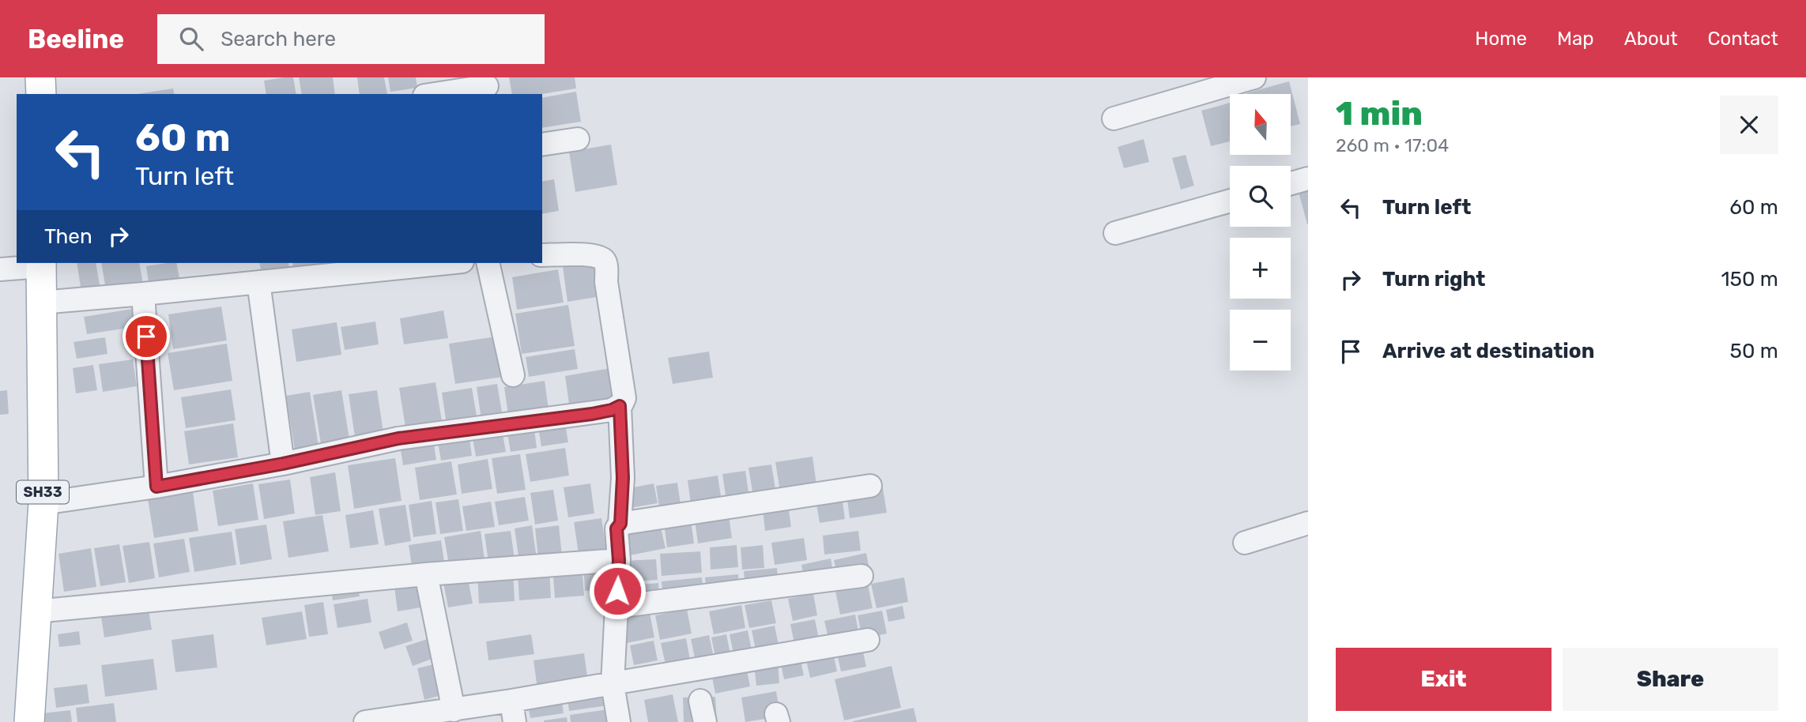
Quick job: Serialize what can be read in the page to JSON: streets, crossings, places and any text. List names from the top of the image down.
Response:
{
  "streets": {
    "main road": ["SH33"]
  },
  "north": "top",
  "page": {
    "header": "Beeline",
    "search": "Search here",
    "nav": [
      "Home",
      "Map",
      "About",
      "Contact"
    ],
    "heading": ["1 min", "260 m · 17:04"],
    "map_buttons": ["+", "−"],
    "turn": ["60 m", "Turn left"],
    "list": [
      {
        "name": "Turn left",
        "value": "60 m"
      },
      {
        "name": "Turn right",
        "value": "150 m"
      },
      {
        "name": "Arrive at destination",
        "value": "50 m"
      }
    ],
    "then": "Then",
    "buttons": ["Exit", "Share"]
  }
}
